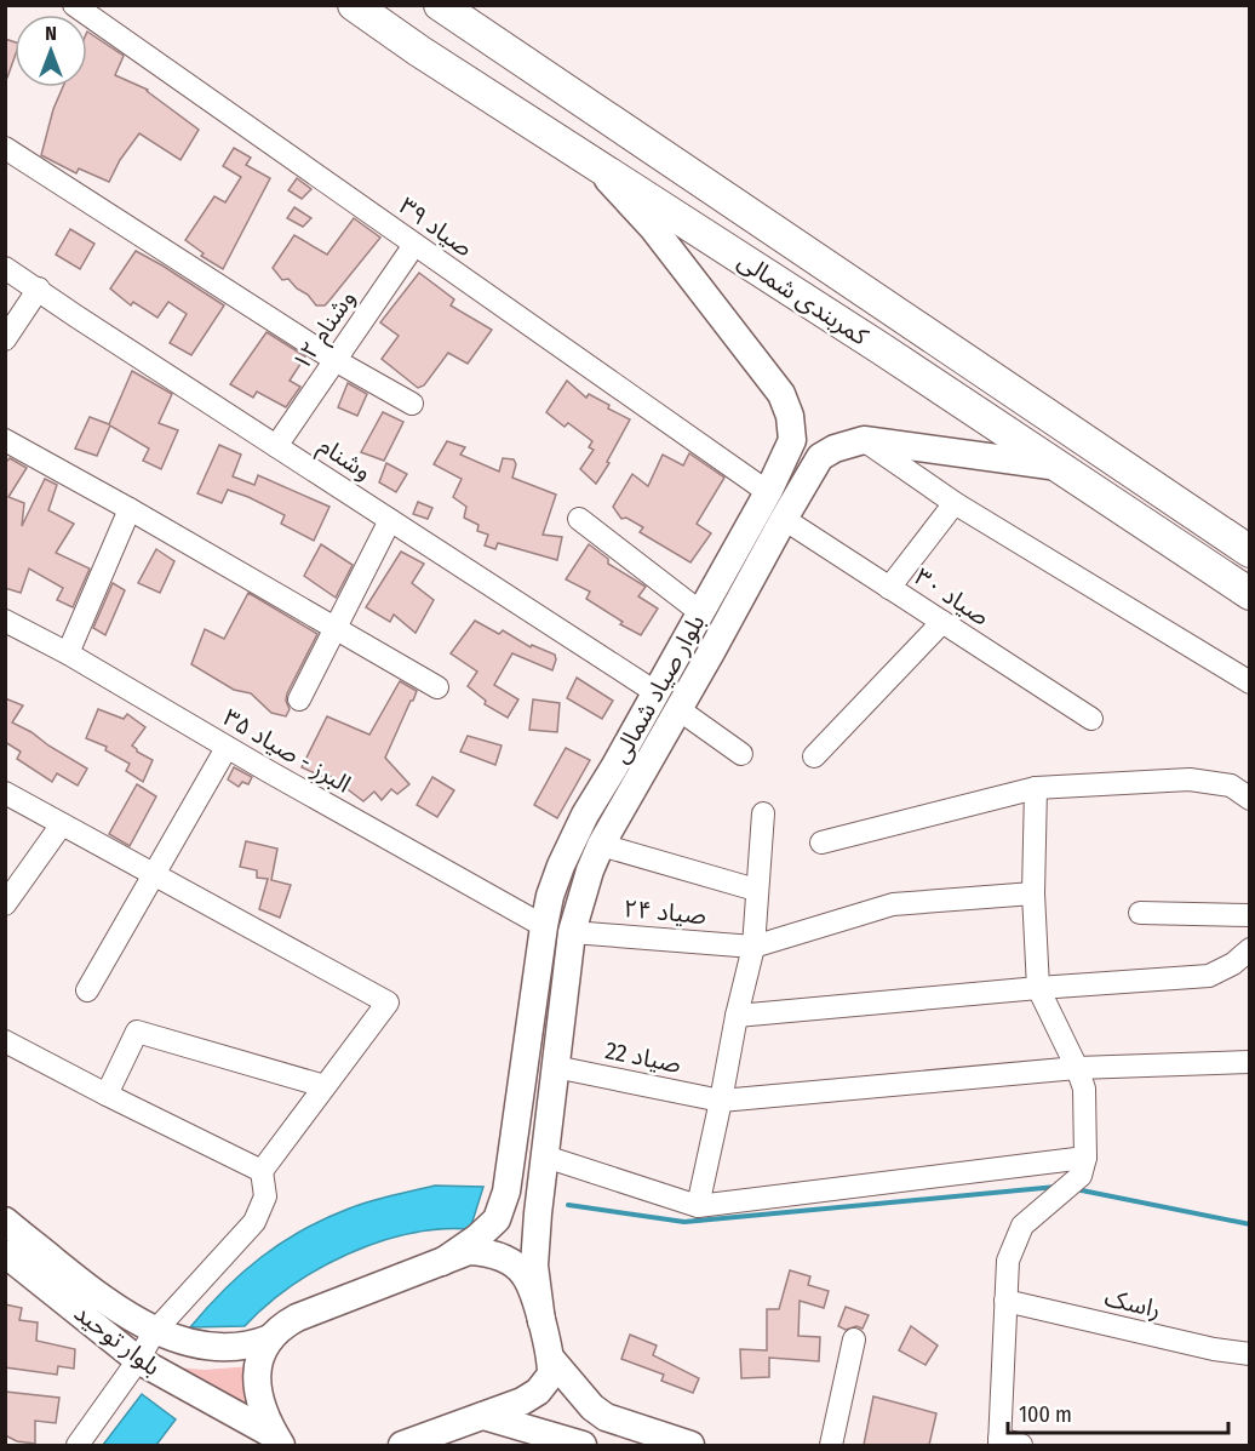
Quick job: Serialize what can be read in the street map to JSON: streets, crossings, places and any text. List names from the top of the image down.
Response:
{
  "streets": {
    "highway": ["کمربندی شمالی"],
    "main road": ["بلوار صیاد شمالی", "بلوار توحید"],
    "street": [
      "صیاد ۳۹",
      "وشنام ۱۲",
      "وشنام",
      "صیاد ۳۰",
      "البرز - صیاد ۳۵",
      "صیاد ۲۴",
      "صیاد 22",
      "راسک"
    ]
  },
  "crossings": [
    ["صیاد ۳۹", "وشنام ۱۲"],
    ["صیاد ۳۹", "بلوار صیاد شمالی"],
    ["وشنام ۱۲", "وشنام"],
    ["وشنام", "بلوار صیاد شمالی"],
    ["صیاد ۳۰", "بلوار صیاد شمالی"],
    ["بلوار صیاد شمالی", "البرز - صیاد ۳۵"],
    ["بلوار صیاد شمالی", "صیاد ۲۴"],
    ["بلوار صیاد شمالی", "صیاد 22"]
  ],
  "scale_bar": "100 m",
  "north": "top"
}
